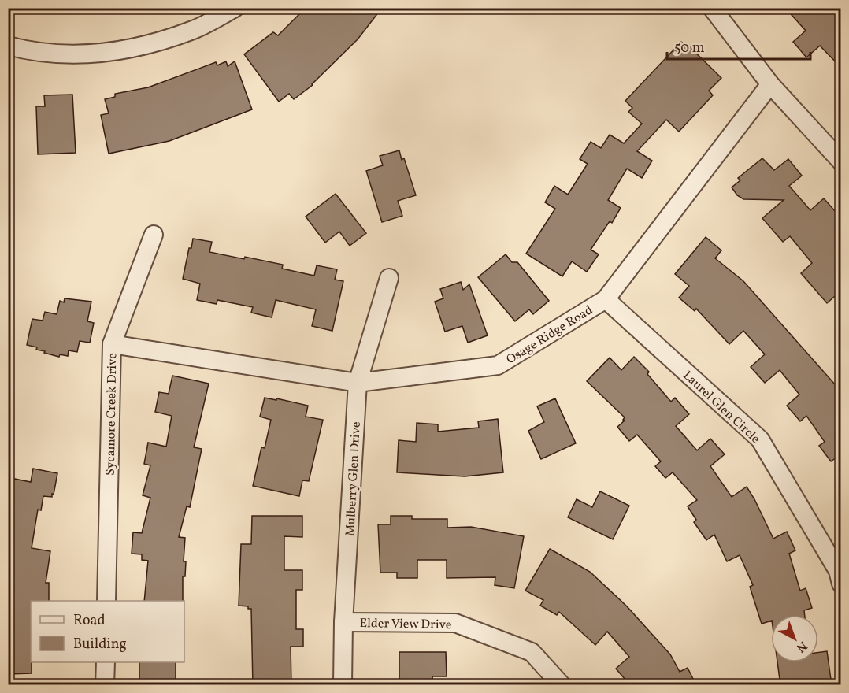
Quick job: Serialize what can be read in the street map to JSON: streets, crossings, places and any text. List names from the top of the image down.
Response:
{
  "streets": {
    "street": [
      "Osage Ridge Road",
      "Laurel Glen Circle",
      "Sycamore Creek Drive",
      "Mulberry Glen Drive",
      "Elder View Drive"
    ]
  },
  "crossings": [
    ["Osage Ridge Road", "Laurel Glen Circle"],
    ["Osage Ridge Road", "Sycamore Creek Drive"],
    ["Osage Ridge Road", "Mulberry Glen Drive"],
    ["Mulberry Glen Drive", "Elder View Drive"]
  ],
  "legend": ["Road", "Building"],
  "scale_bar": "50 m",
  "north": "bottom right"
}
